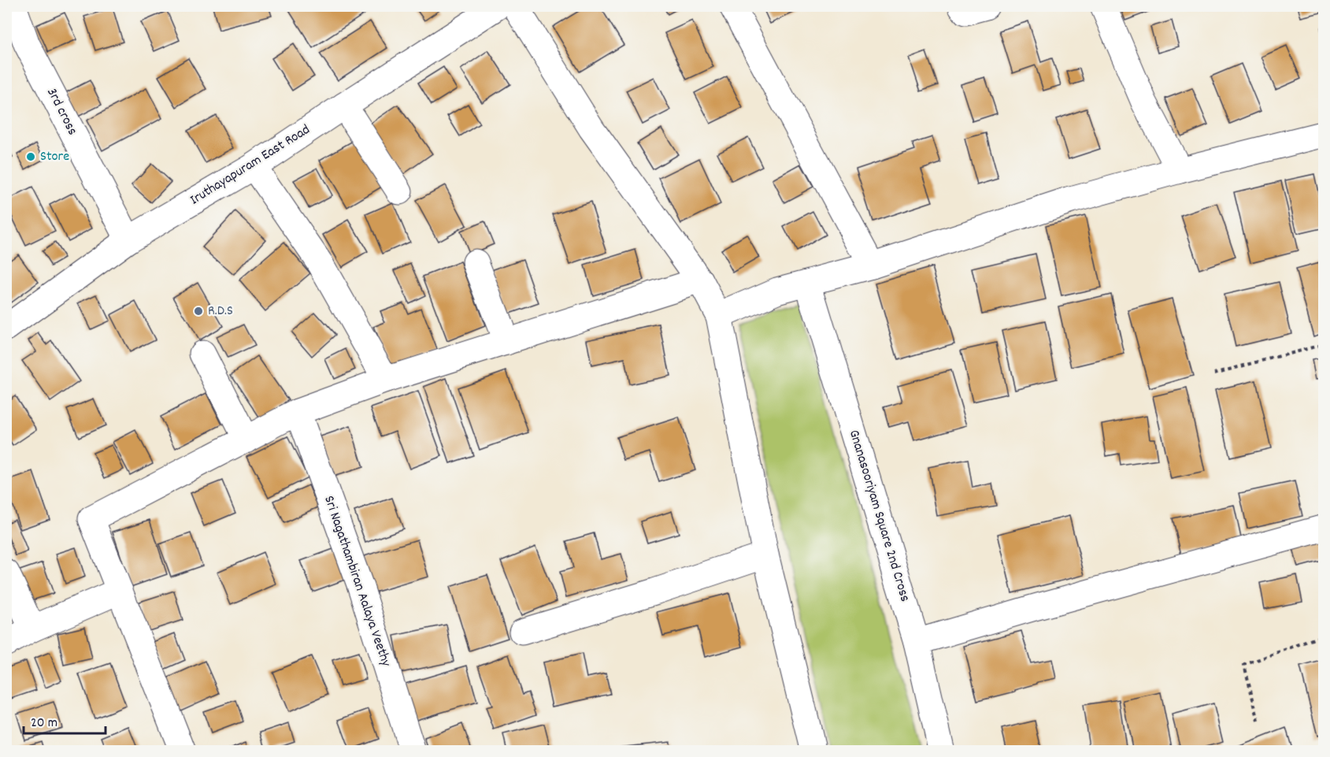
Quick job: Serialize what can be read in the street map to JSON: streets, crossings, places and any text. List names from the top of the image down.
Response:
{
  "streets": {
    "street": [
      "3rd cross",
      "Iruthayapuram East Road",
      "Gnanasooriyam Square 2nd Cross",
      "Sri Nagathambiran Aalaya Veethy"
    ]
  },
  "crossings": [
    ["3rd cross", "Iruthayapuram East Road"]
  ],
  "places": ["Store", "R.D.S"],
  "scale_bar": "20 m"
}
